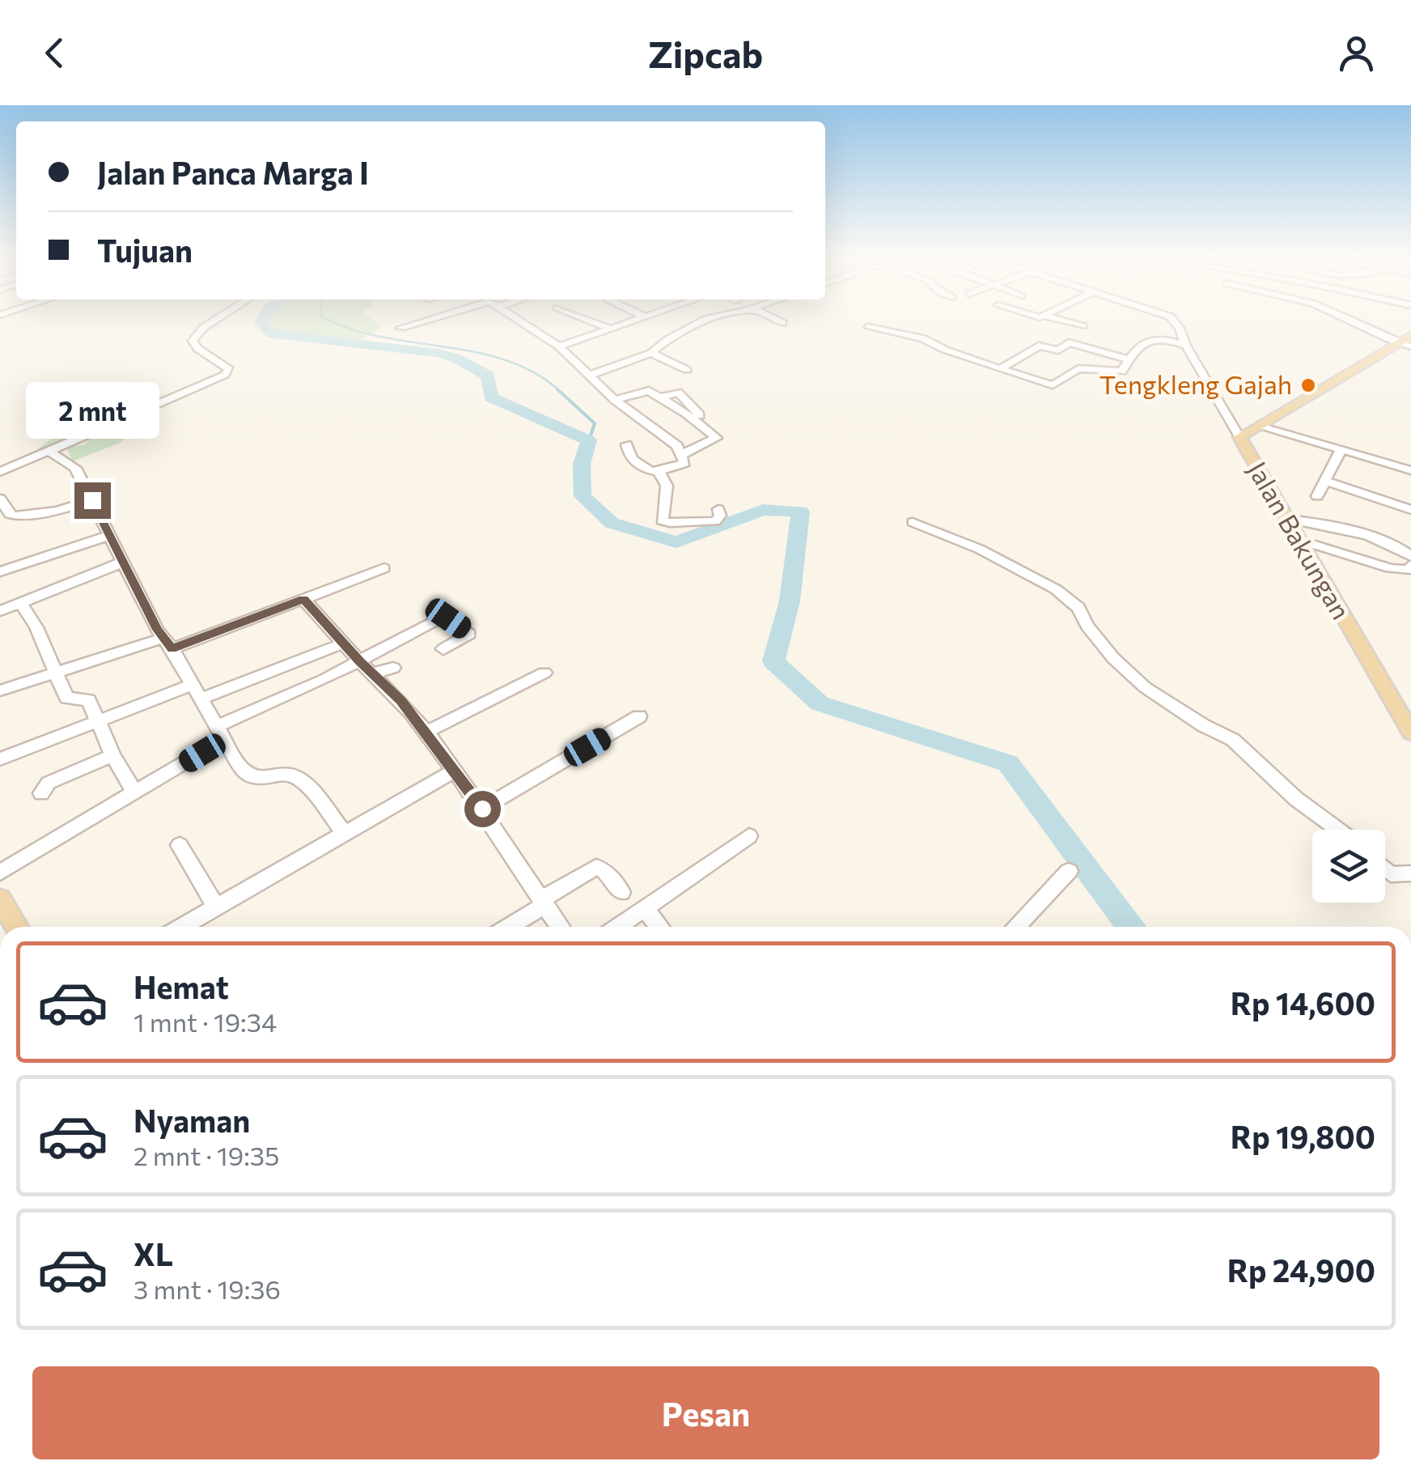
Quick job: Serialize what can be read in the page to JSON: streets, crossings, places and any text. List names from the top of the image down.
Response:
{
  "streets": {
    "main road": ["Jalan Bakungan"]
  },
  "places": ["Tengkleng Gajah"],
  "page": {
    "header": "Zipcab",
    "banner": ["Jalan Panca Marga I", "Tujuan"],
    "bubble": "2 mnt",
    "list": [
      {
        "name": "Hemat",
        "note": "1 mnt · 19:34",
        "value": "Rp 14,600"
      },
      {
        "name": "Nyaman",
        "note": "2 mnt · 19:35",
        "value": "Rp 19,800"
      },
      {
        "name": "XL",
        "note": "3 mnt · 19:36",
        "value": "Rp 24,900"
      }
    ],
    "buttons": "Pesan"
  }
}
